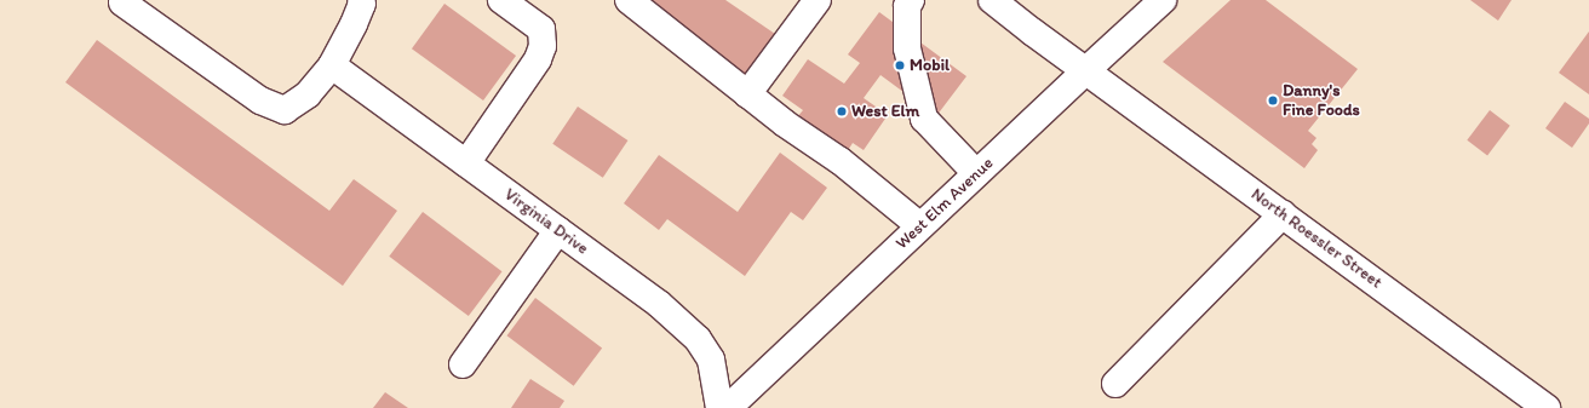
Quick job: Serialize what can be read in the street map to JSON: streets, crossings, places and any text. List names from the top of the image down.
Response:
{
  "streets": {
    "street": ["West Elm Avenue", "Virginia Drive", "North Roessler Street"]
  },
  "crossings": [
    ["West Elm Avenue", "North Roessler Street"]
  ],
  "places": ["Mobil", "Danny's Fine Foods", "West Elm"]
}
